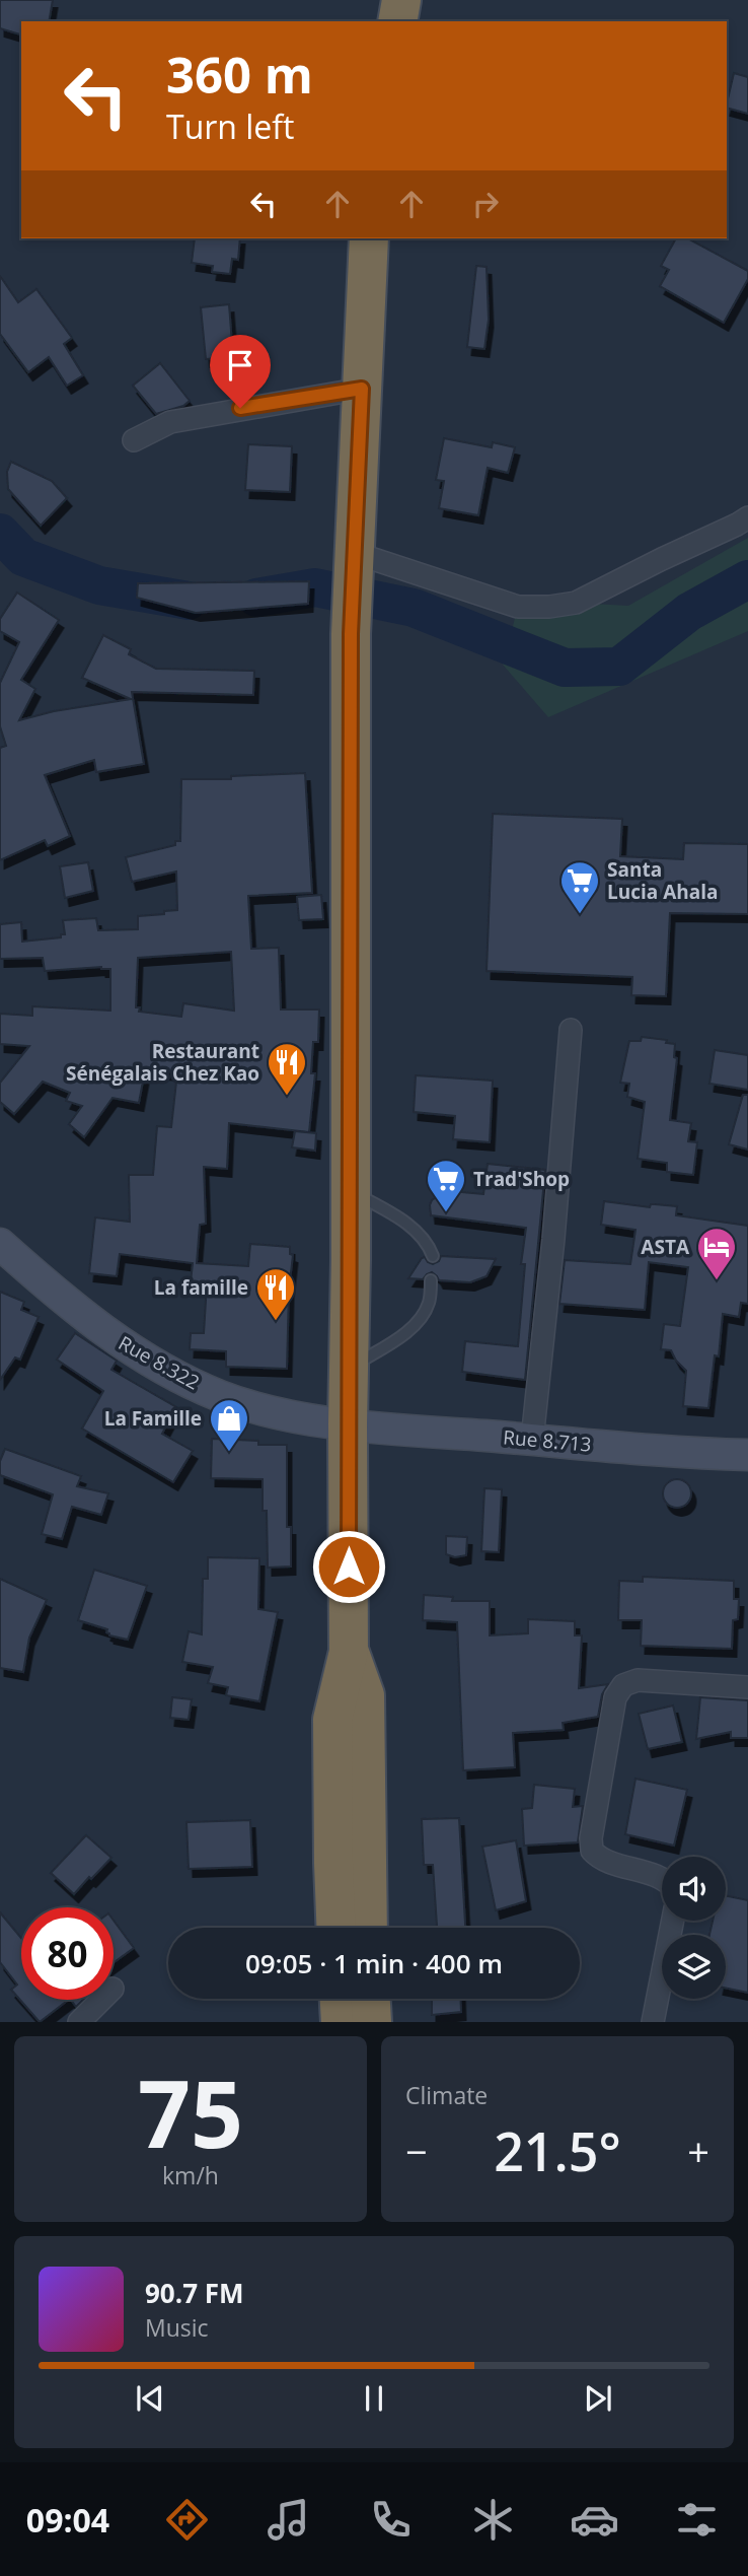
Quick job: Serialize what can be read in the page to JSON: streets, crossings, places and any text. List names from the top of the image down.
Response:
{
  "streets": {
    "main road": ["Rue 8.322", "Rue 8.713"]
  },
  "crossings": [
    ["Rue 8.322", "Rue 8.713"]
  ],
  "places": {
    "supermarket": ["Santa Lucia Ahala", "Trad'Shop"],
    "restaurant": ["Restaurant Sénégalais Chez Kao", "La famille"],
    "hotel": ["ASTA"],
    "shop": ["La Famille"]
  },
  "page": {
    "turn": ["360 m", "Turn left"],
    "limit": "80",
    "trip": "09:05 · 1 min · 400 m",
    "tile": [
      ["75", "km/h"],
      "Climate"
    ],
    "heat": ["−", "21.5°", "+"],
    "song": ["90.7 FM", "Music"],
    "tabs": "09:04"
  }
}
